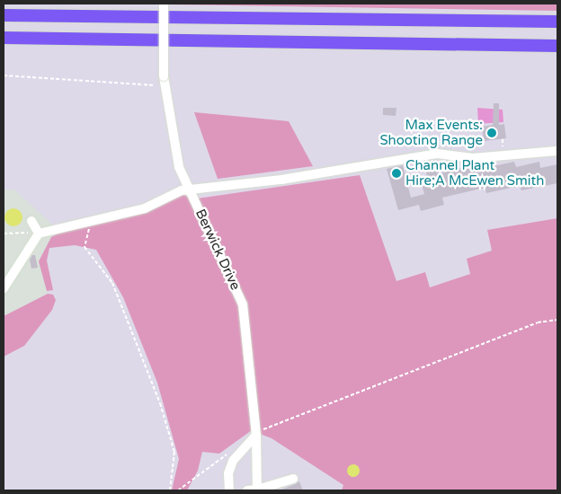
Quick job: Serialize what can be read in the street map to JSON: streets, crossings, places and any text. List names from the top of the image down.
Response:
{
  "streets": {
    "street": ["Berwick Drive"]
  },
  "places": ["Max Events: Shooting Range", "Channel Plant Hire;A McEwen Smith"]
}
